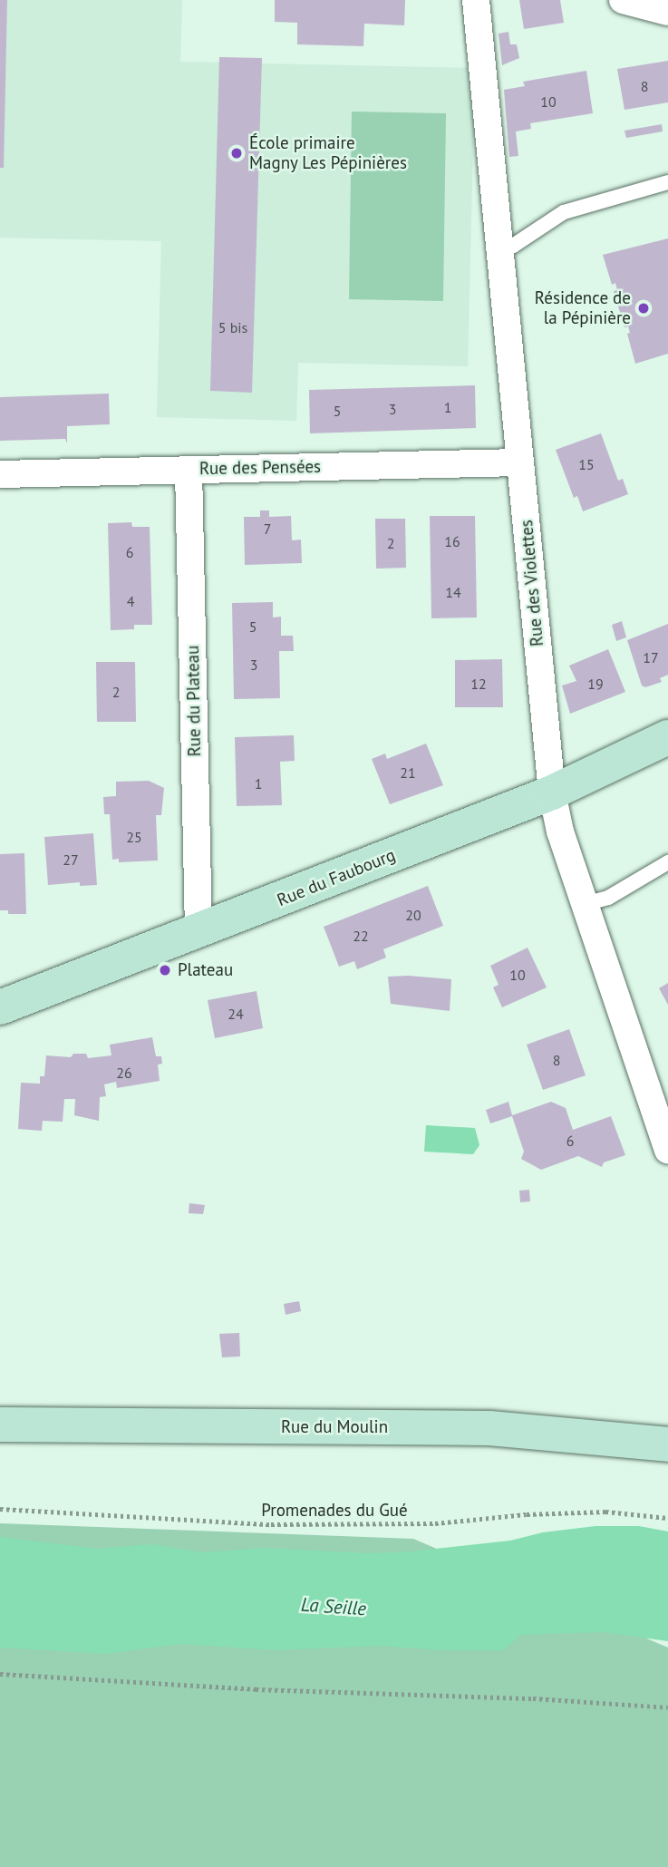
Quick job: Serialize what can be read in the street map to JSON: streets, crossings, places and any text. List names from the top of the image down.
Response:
{
  "streets": {
    "main road": ["Rue du Faubourg", "Rue du Moulin"],
    "street": ["Rue des Pensées", "Rue des Violettes", "Rue du Plateau"],
    "path": ["Promenades du Gué"]
  },
  "crossings": [
    ["Rue des Pensées", "Rue des Violettes"],
    ["Rue des Pensées", "Rue du Plateau"],
    ["Rue des Violettes", "Rue du Faubourg"],
    ["Rue du Plateau", "Rue du Faubourg"]
  ],
  "water": ["La Seille"],
  "places": ["École primaire Magny Les Pépinières", "Résidence de la Pépinière", "Plateau"],
  "house_numbers": [
    "8",
    "10",
    "5 bis",
    "1",
    "3",
    "5",
    "15",
    "7",
    "16",
    "2",
    "6",
    "14",
    "4",
    "5",
    "17",
    "3",
    "12",
    "19",
    "2",
    "21",
    "1",
    "25",
    "27",
    "20",
    "22",
    "10",
    "24",
    "8",
    "26",
    "6"
  ]
}
